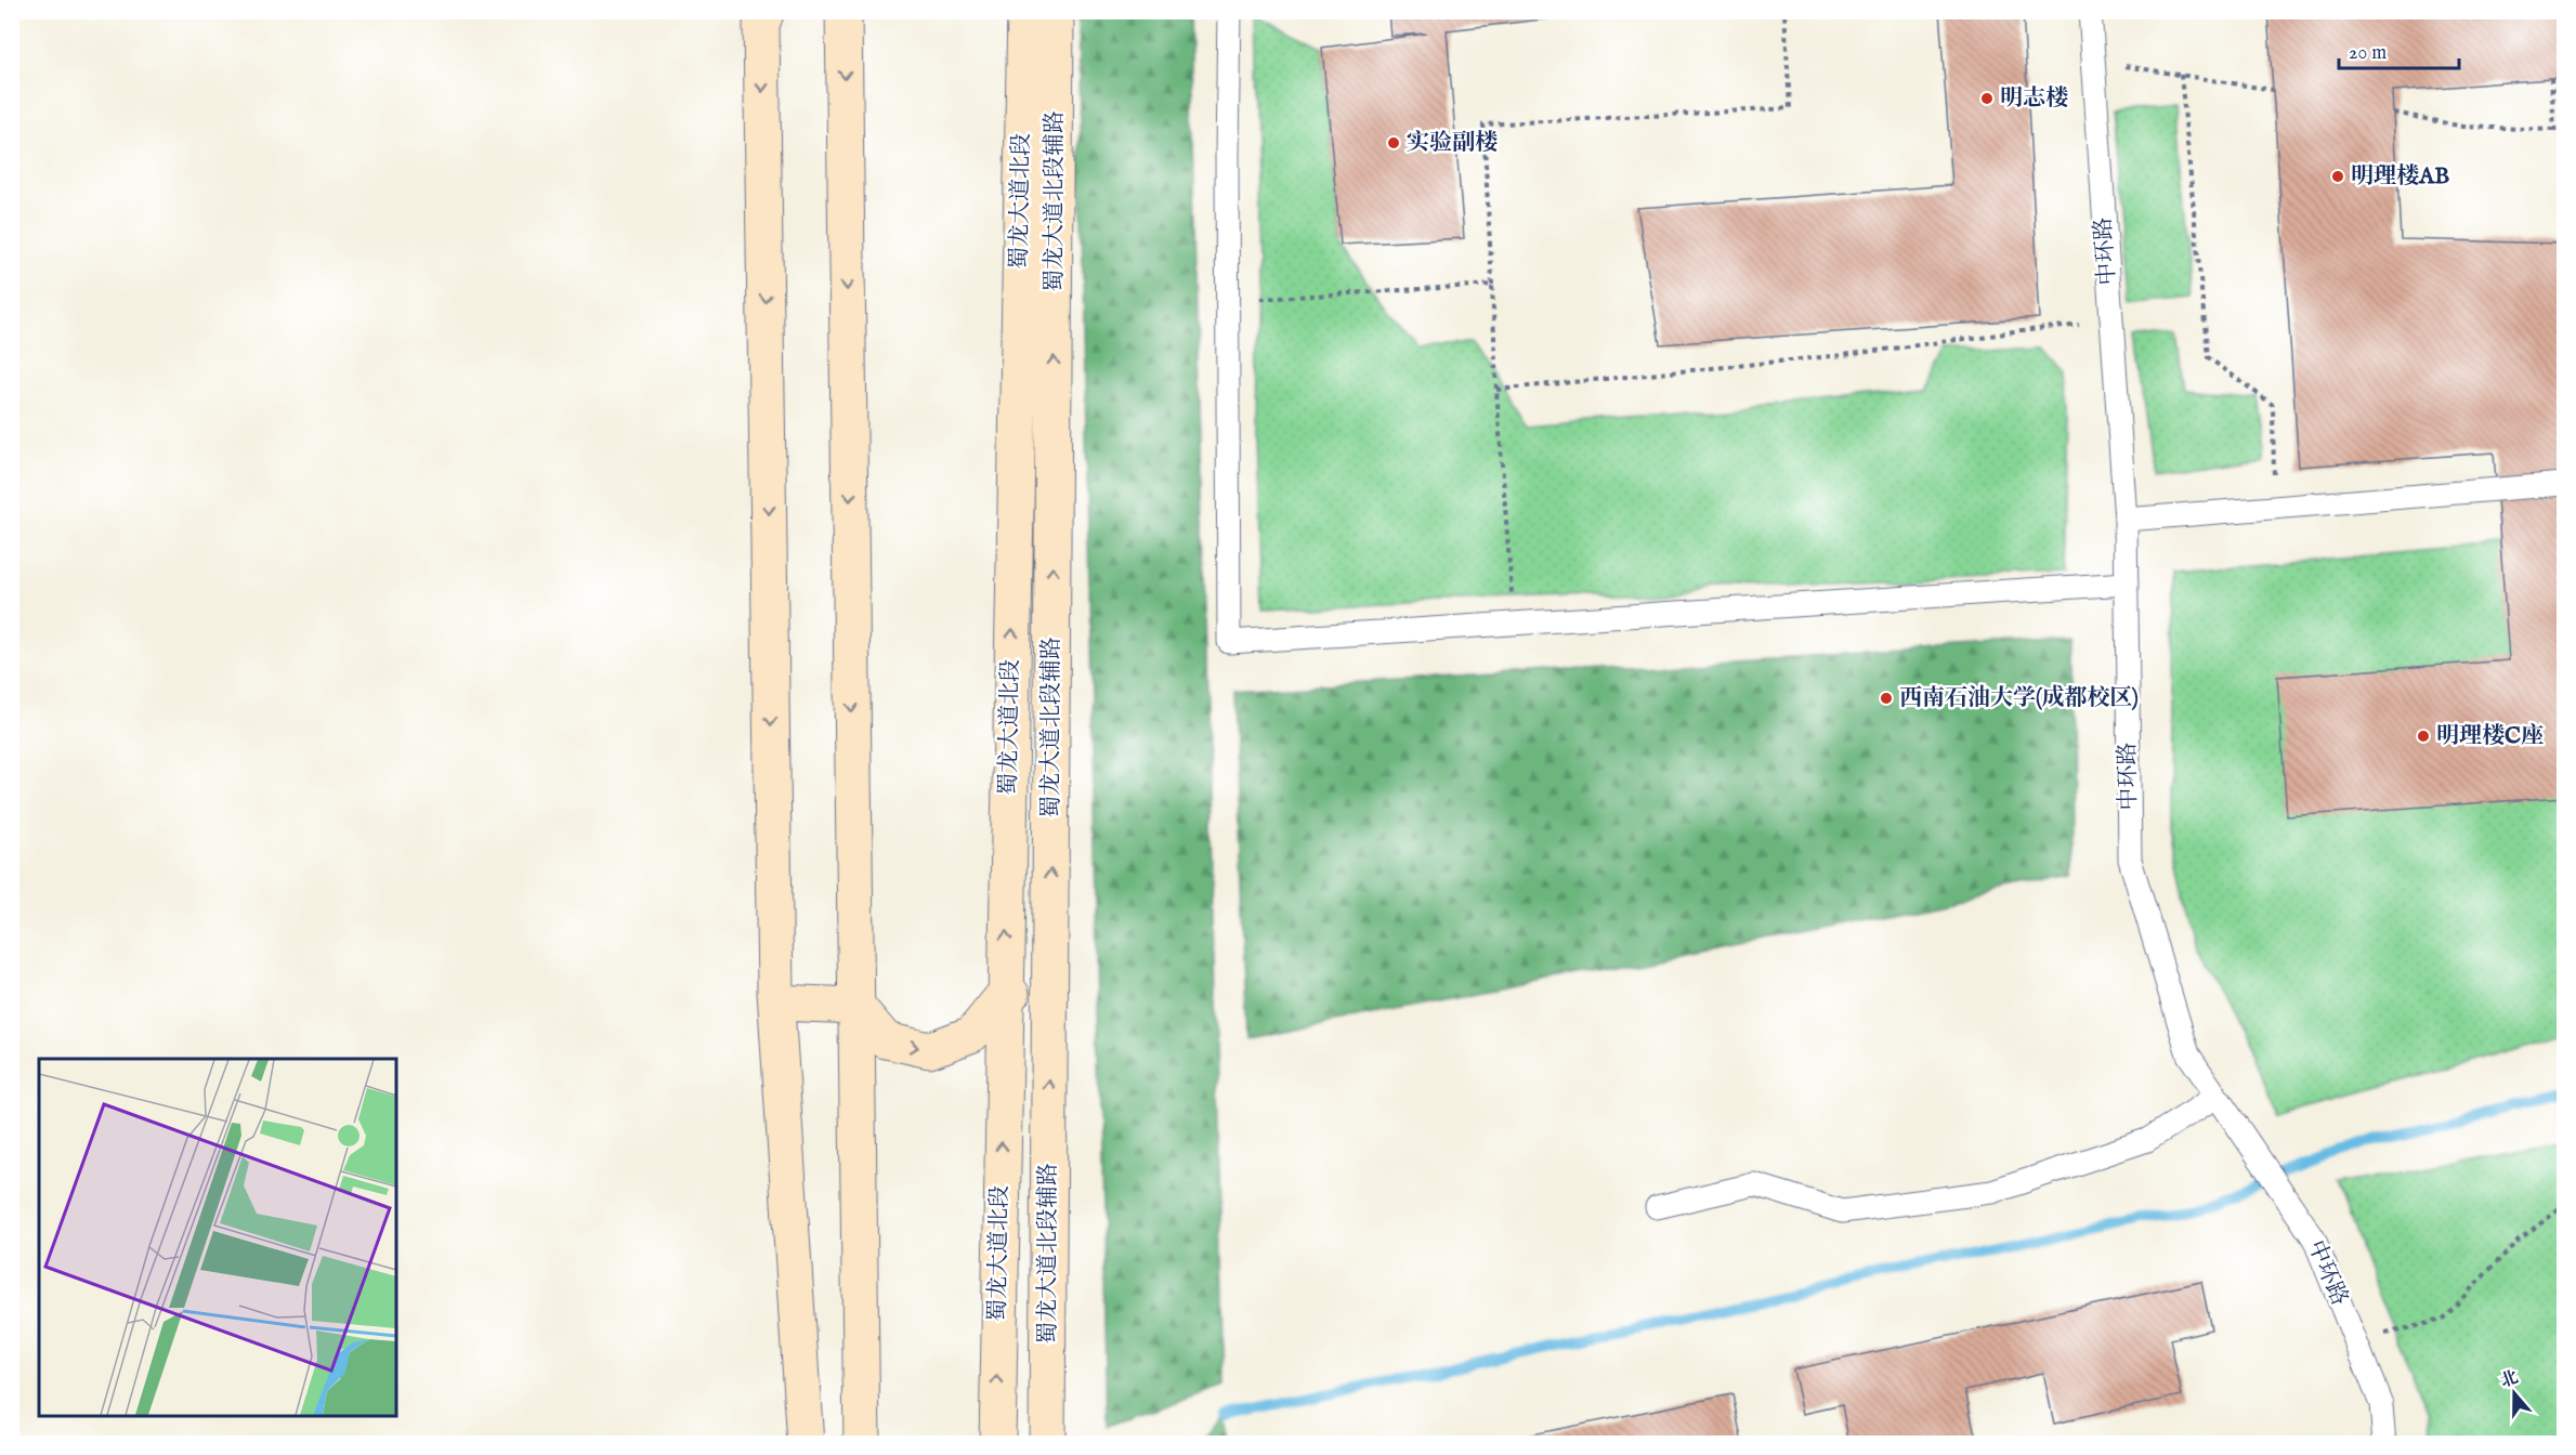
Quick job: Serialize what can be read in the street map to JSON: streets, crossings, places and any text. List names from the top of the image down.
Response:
{
  "streets": {
    "main road": ["蜀龙大道北段", "蜀龙大道北段辅路"],
    "lane": ["中环路"]
  },
  "places": [
    "明志楼",
    "实验副楼",
    "明理楼AB",
    "西南石油大学(成都校区)",
    "明理楼C座"
  ],
  "scale_bar": "20 m",
  "north": "top"
}
